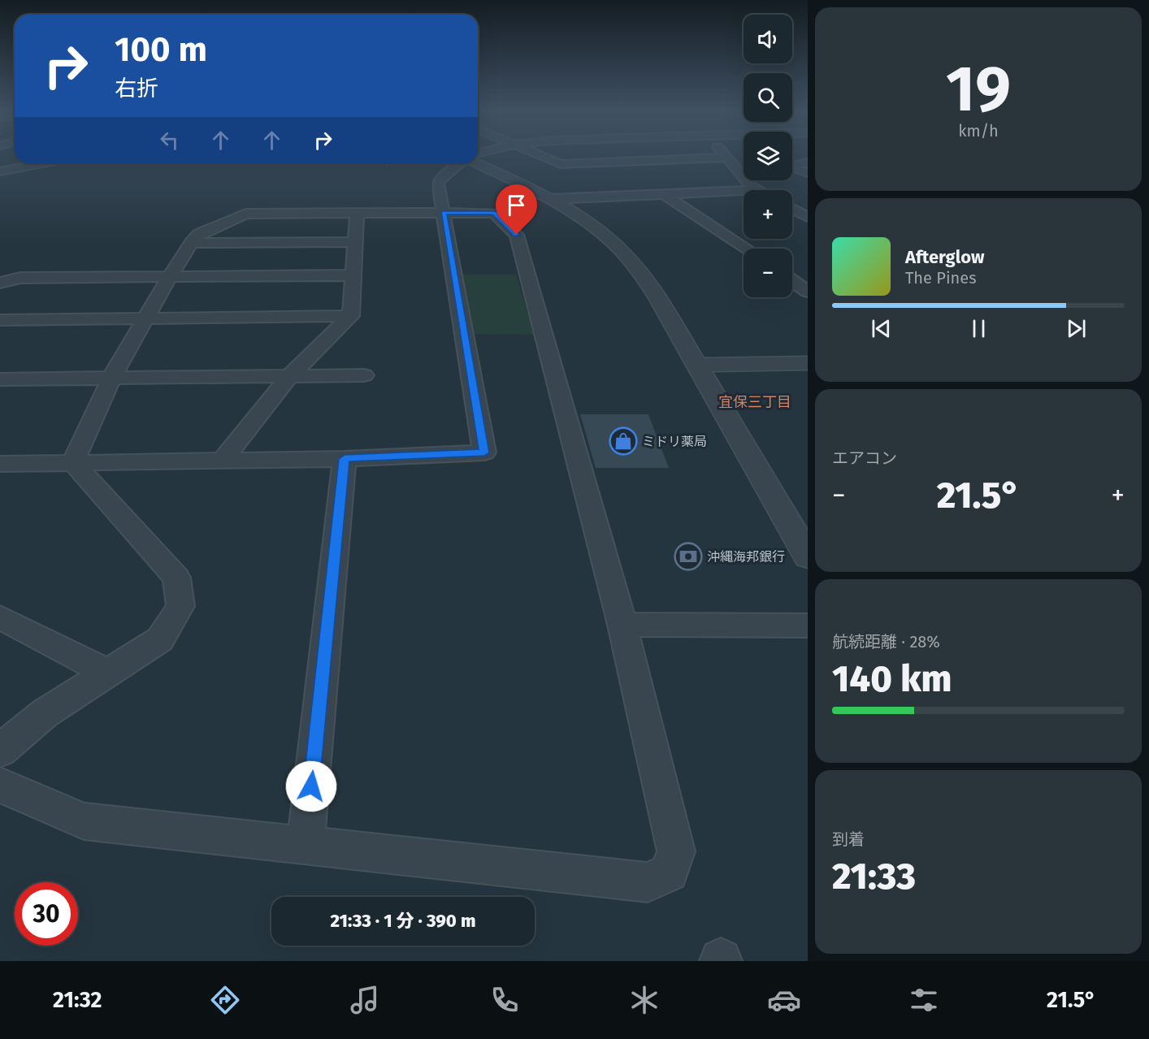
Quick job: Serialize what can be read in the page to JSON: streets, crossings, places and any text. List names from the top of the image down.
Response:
{
  "districts": ["宜保三丁目"],
  "places": {
    "shop": ["ミドリ薬局"],
    "bank": ["沖縄海邦銀行"]
  },
  "page": {
    "tile": [
      ["19", "km/h"],
      "エアコン",
      ["航続距離 · 28%", "140 km"],
      ["到着", "21:33"]
    ],
    "map_buttons": ["+", "−"],
    "turn": ["100 m", "右折"],
    "song": ["Afterglow", "The Pines"],
    "heat": ["−", "21.5°", "+"],
    "limit": "30",
    "trip": "21:33 · 1 分 · 390 m",
    "tabs": ["21:32", "21.5°"]
  }
}
